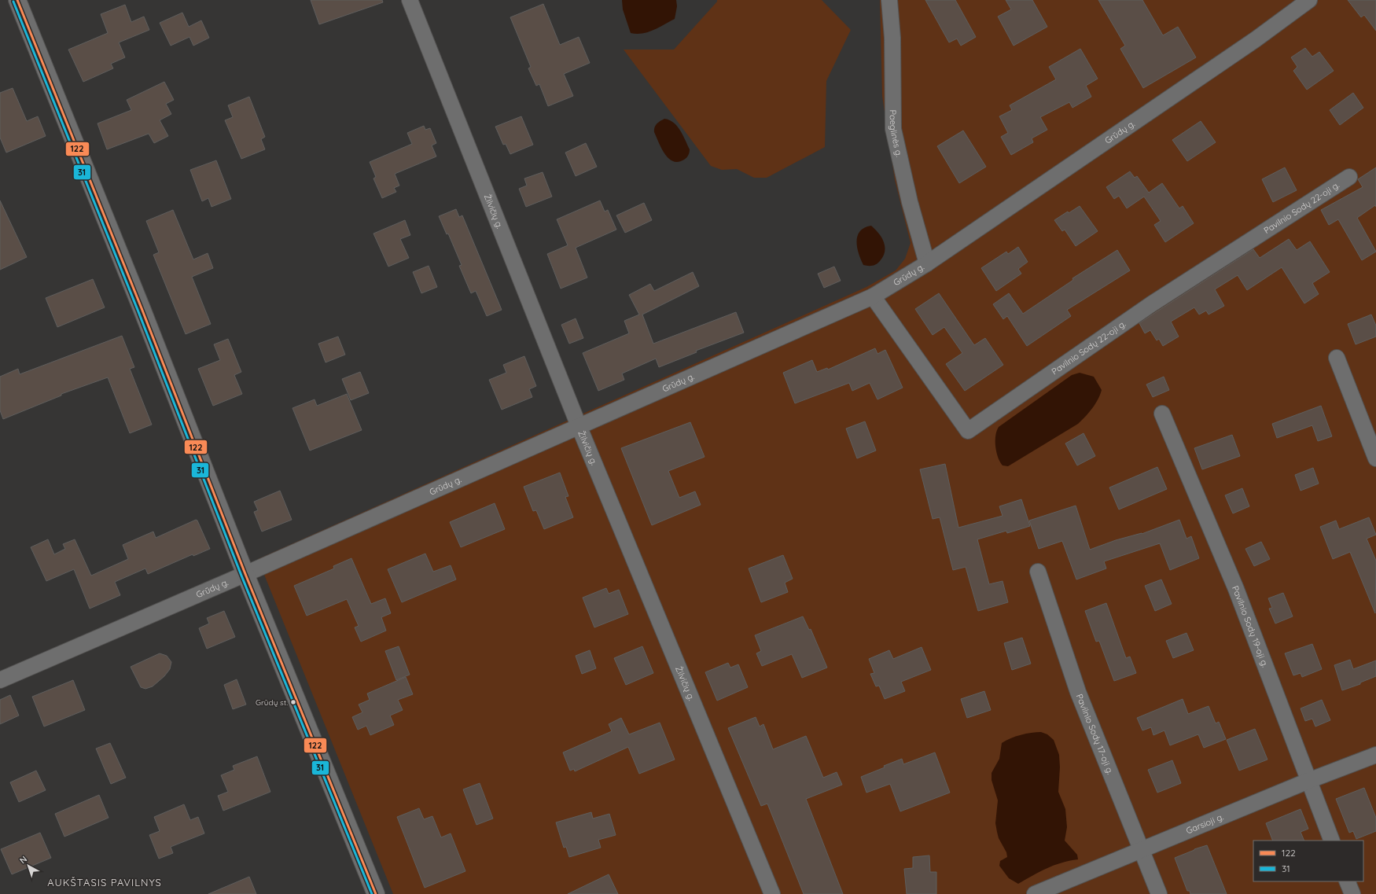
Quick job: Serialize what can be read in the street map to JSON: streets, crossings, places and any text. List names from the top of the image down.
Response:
{
  "streets": {
    "street": [
      "Grūdų g.",
      "Paeglinės g.",
      "Pavilnio Sodų 22-oji g.",
      "Žilvičių g.",
      "Pavilnio Sodų 19-oji g.",
      "Pavilnio Sodų 17-oji g.",
      "Garsioji g."
    ]
  },
  "crossings": [
    ["Grūdų g.", "Paeglinės g."],
    ["Grūdų g.", "Pavilnio Sodų 22-oji g."],
    ["Grūdų g.", "Žilvičių g."],
    ["Pavilnio Sodų 19-oji g.", "Garsioji g."],
    ["Pavilnio Sodų 17-oji g.", "Garsioji g."]
  ],
  "districts": ["AUKŠTASIS PAVILNYS"],
  "places": ["Grūdų st."],
  "lines": ["transit line 122", "transit line 31"],
  "legend": ["122", "31"],
  "north": "top left"
}
